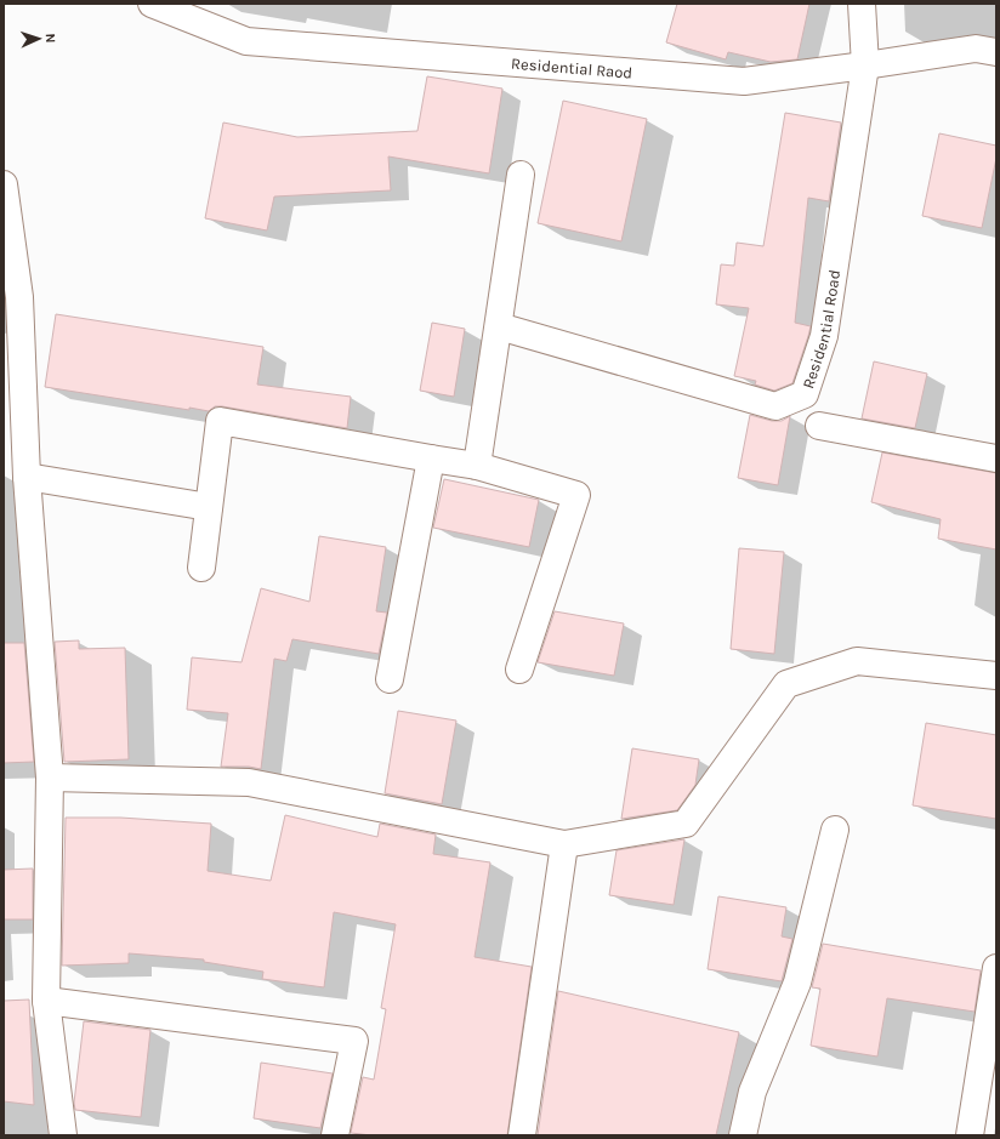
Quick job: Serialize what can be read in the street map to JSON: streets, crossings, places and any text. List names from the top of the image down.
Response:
{
  "streets": {
    "street": ["Residential Raod", "Residential Road"]
  },
  "crossings": [
    ["Residential Raod", "Residential Road"]
  ],
  "north": "right"
}
